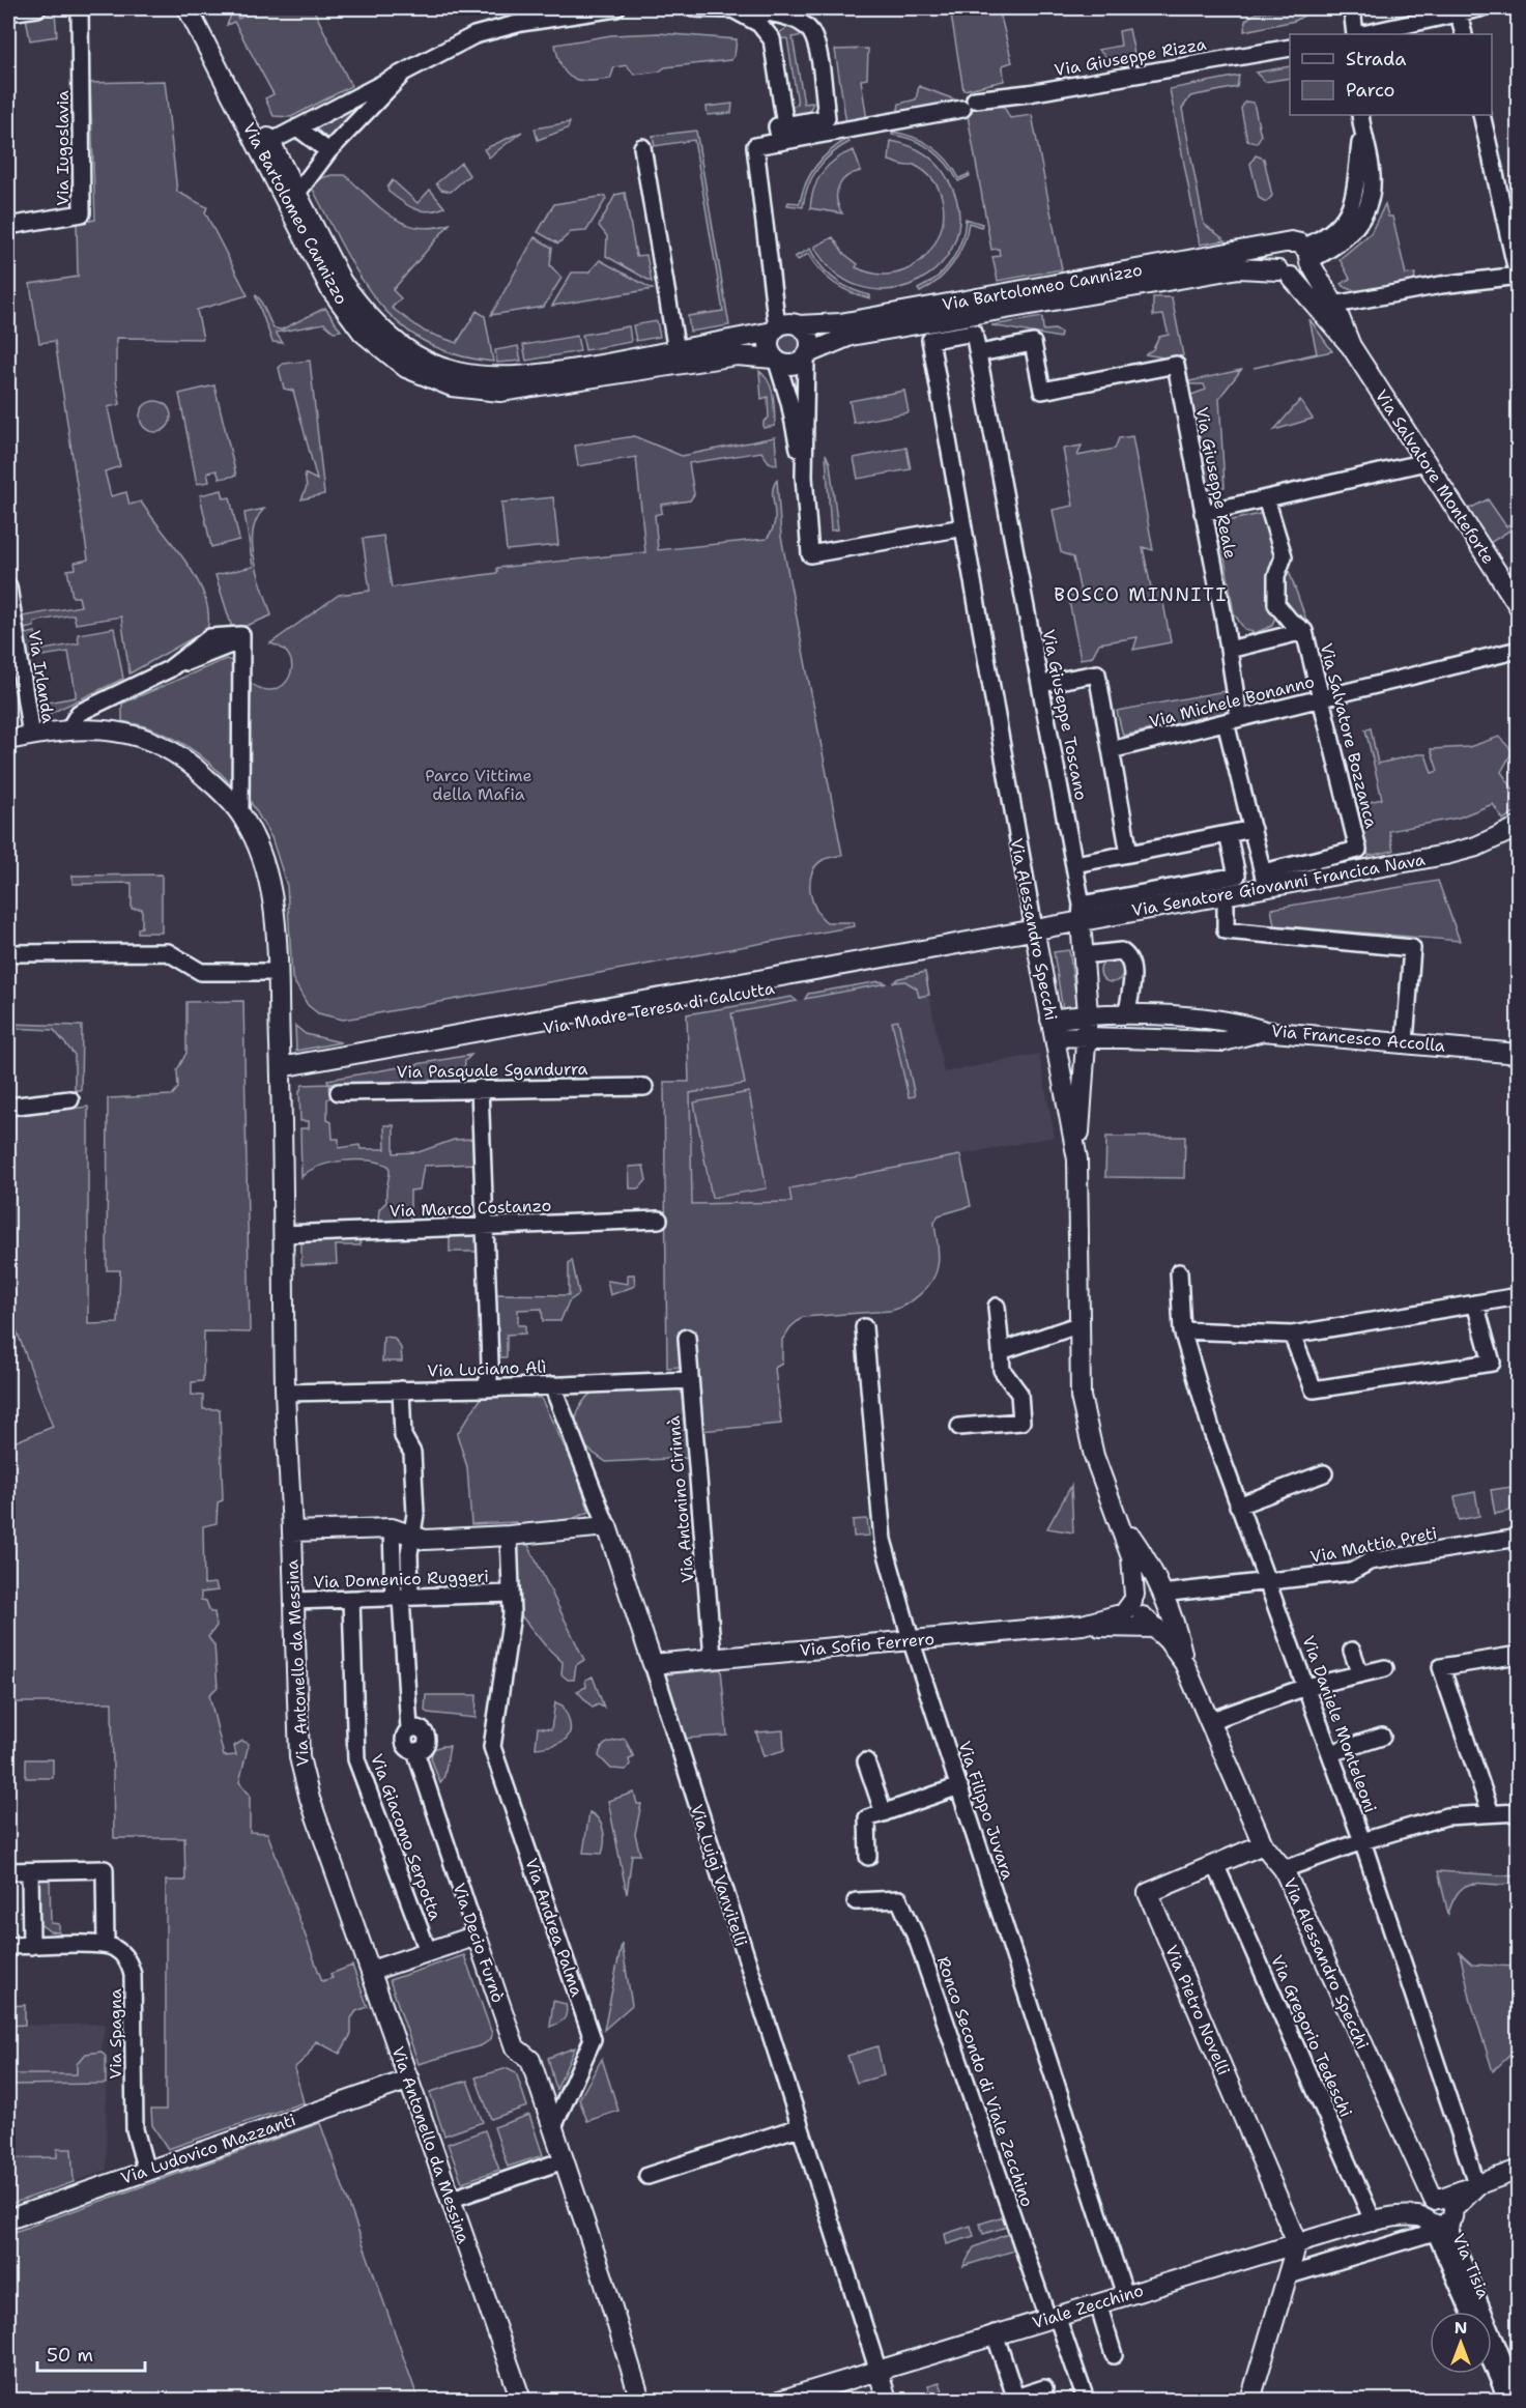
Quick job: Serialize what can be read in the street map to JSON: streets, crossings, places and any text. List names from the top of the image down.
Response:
{
  "streets": {
    "street": [
      "Via Giuseppe Rizza",
      "Via Iugoslavia",
      "Via Bartolomeo Cannizzo",
      "Via Salvatore Monteforte",
      "Via Giuseppe Reale",
      "Via Irlanda",
      "Via Michele Bonanno",
      "Via Giuseppe Toscano",
      "Via Salvatore Bozzanca",
      "Via Senatore Giovanni Francica Nava",
      "Via Alessandro Specchi",
      "Via Madre Teresa di Calcutta",
      "Via Francesco Accolla",
      "Via Pasquale Sgandurra",
      "Via Marco Costanzo",
      "Via Luciano Alì",
      "Via Antonino Cirinnà",
      "Via Mattia Preti",
      "Via Domenico Ruggeri",
      "Via Sofio Ferrero",
      "Via Antonello da Messina",
      "Via Daniele Monteleoni",
      "Via Filippo Juvara",
      "Via Giacomo Serpotta",
      "Via Luigi Vanvitelli",
      "Via Andrea Palma",
      "Via Decio Furnò",
      "Via Pietro Novelli",
      "Via Spagna",
      "Via Gregorio Tedeschi",
      "Ronco Secondo di Viale Zecchino",
      "Via Ludovico Mazzanti",
      "Via Tisia",
      "Viale Zecchino"
    ]
  },
  "crossings": [
    ["Via Giuseppe Rizza", "Via Bartolomeo Cannizzo"],
    ["Via Giuseppe Reale", "Via Michele Bonanno"],
    ["Via Giuseppe Reale", "Via Giuseppe Toscano"],
    ["Via Giuseppe Reale", "Via Salvatore Bozzanca"],
    ["Via Giuseppe Reale", "Via Senatore Giovanni Francica Nava"],
    ["Via Irlanda", "Via Antonello da Messina"],
    ["Via Michele Bonanno", "Via Salvatore Bozzanca"],
    ["Via Giuseppe Toscano", "Via Senatore Giovanni Francica Nava"],
    ["Via Giuseppe Toscano", "Via Alessandro Specchi"],
    ["Via Salvatore Bozzanca", "Via Senatore Giovanni Francica Nava"],
    ["Via Senatore Giovanni Francica Nava", "Via Alessandro Specchi"],
    ["Via Senatore Giovanni Francica Nava", "Via Madre Teresa di Calcutta"],
    ["Via Alessandro Specchi", "Via Madre Teresa di Calcutta"],
    ["Via Alessandro Specchi", "Via Francesco Accolla"],
    ["Via Alessandro Specchi", "Via Pietro Novelli"],
    ["Via Alessandro Specchi", "Via Tisia"],
    ["Via Alessandro Specchi", "Viale Zecchino"],
    ["Via Madre Teresa di Calcutta", "Via Antonello da Messina"],
    ["Via Marco Costanzo", "Via Antonello da Messina"],
    ["Via Luciano Alì", "Via Antonino Cirinnà"],
    ["Via Luciano Alì", "Via Antonello da Messina"],
    ["Via Luciano Alì", "Via Luigi Vanvitelli"],
    ["Via Antonino Cirinnà", "Via Sofio Ferrero"],
    ["Via Mattia Preti", "Via Sofio Ferrero"],
    ["Via Mattia Preti", "Via Daniele Monteleoni"],
    ["Via Domenico Ruggeri", "Via Antonello da Messina"],
    ["Via Domenico Ruggeri", "Via Giacomo Serpotta"],
    ["Via Domenico Ruggeri", "Via Andrea Palma"],
    ["Via Domenico Ruggeri", "Via Decio Furnò"],
    ["Via Sofio Ferrero", "Via Filippo Juvara"],
    ["Via Sofio Ferrero", "Via Luigi Vanvitelli"],
    ["Via Antonello da Messina", "Via Ludovico Mazzanti"],
    ["Via Filippo Juvara", "Viale Zecchino"],
    ["Via Luigi Vanvitelli", "Viale Zecchino"],
    ["Via Andrea Palma", "Via Decio Furnò"],
    ["Via Pietro Novelli", "Via Gregorio Tedeschi"],
    ["Via Pietro Novelli", "Viale Zecchino"],
    ["Via Spagna", "Via Ludovico Mazzanti"],
    ["Via Gregorio Tedeschi", "Viale Zecchino"],
    ["Ronco Secondo di Viale Zecchino", "Viale Zecchino"],
    ["Via Tisia", "Viale Zecchino"]
  ],
  "districts": ["BOSCO MINNITI"],
  "parks": ["Parco Vittime della Mafia"],
  "legend": ["Strada", "Parco"],
  "scale_bar": "50 m",
  "north": "top"
}
